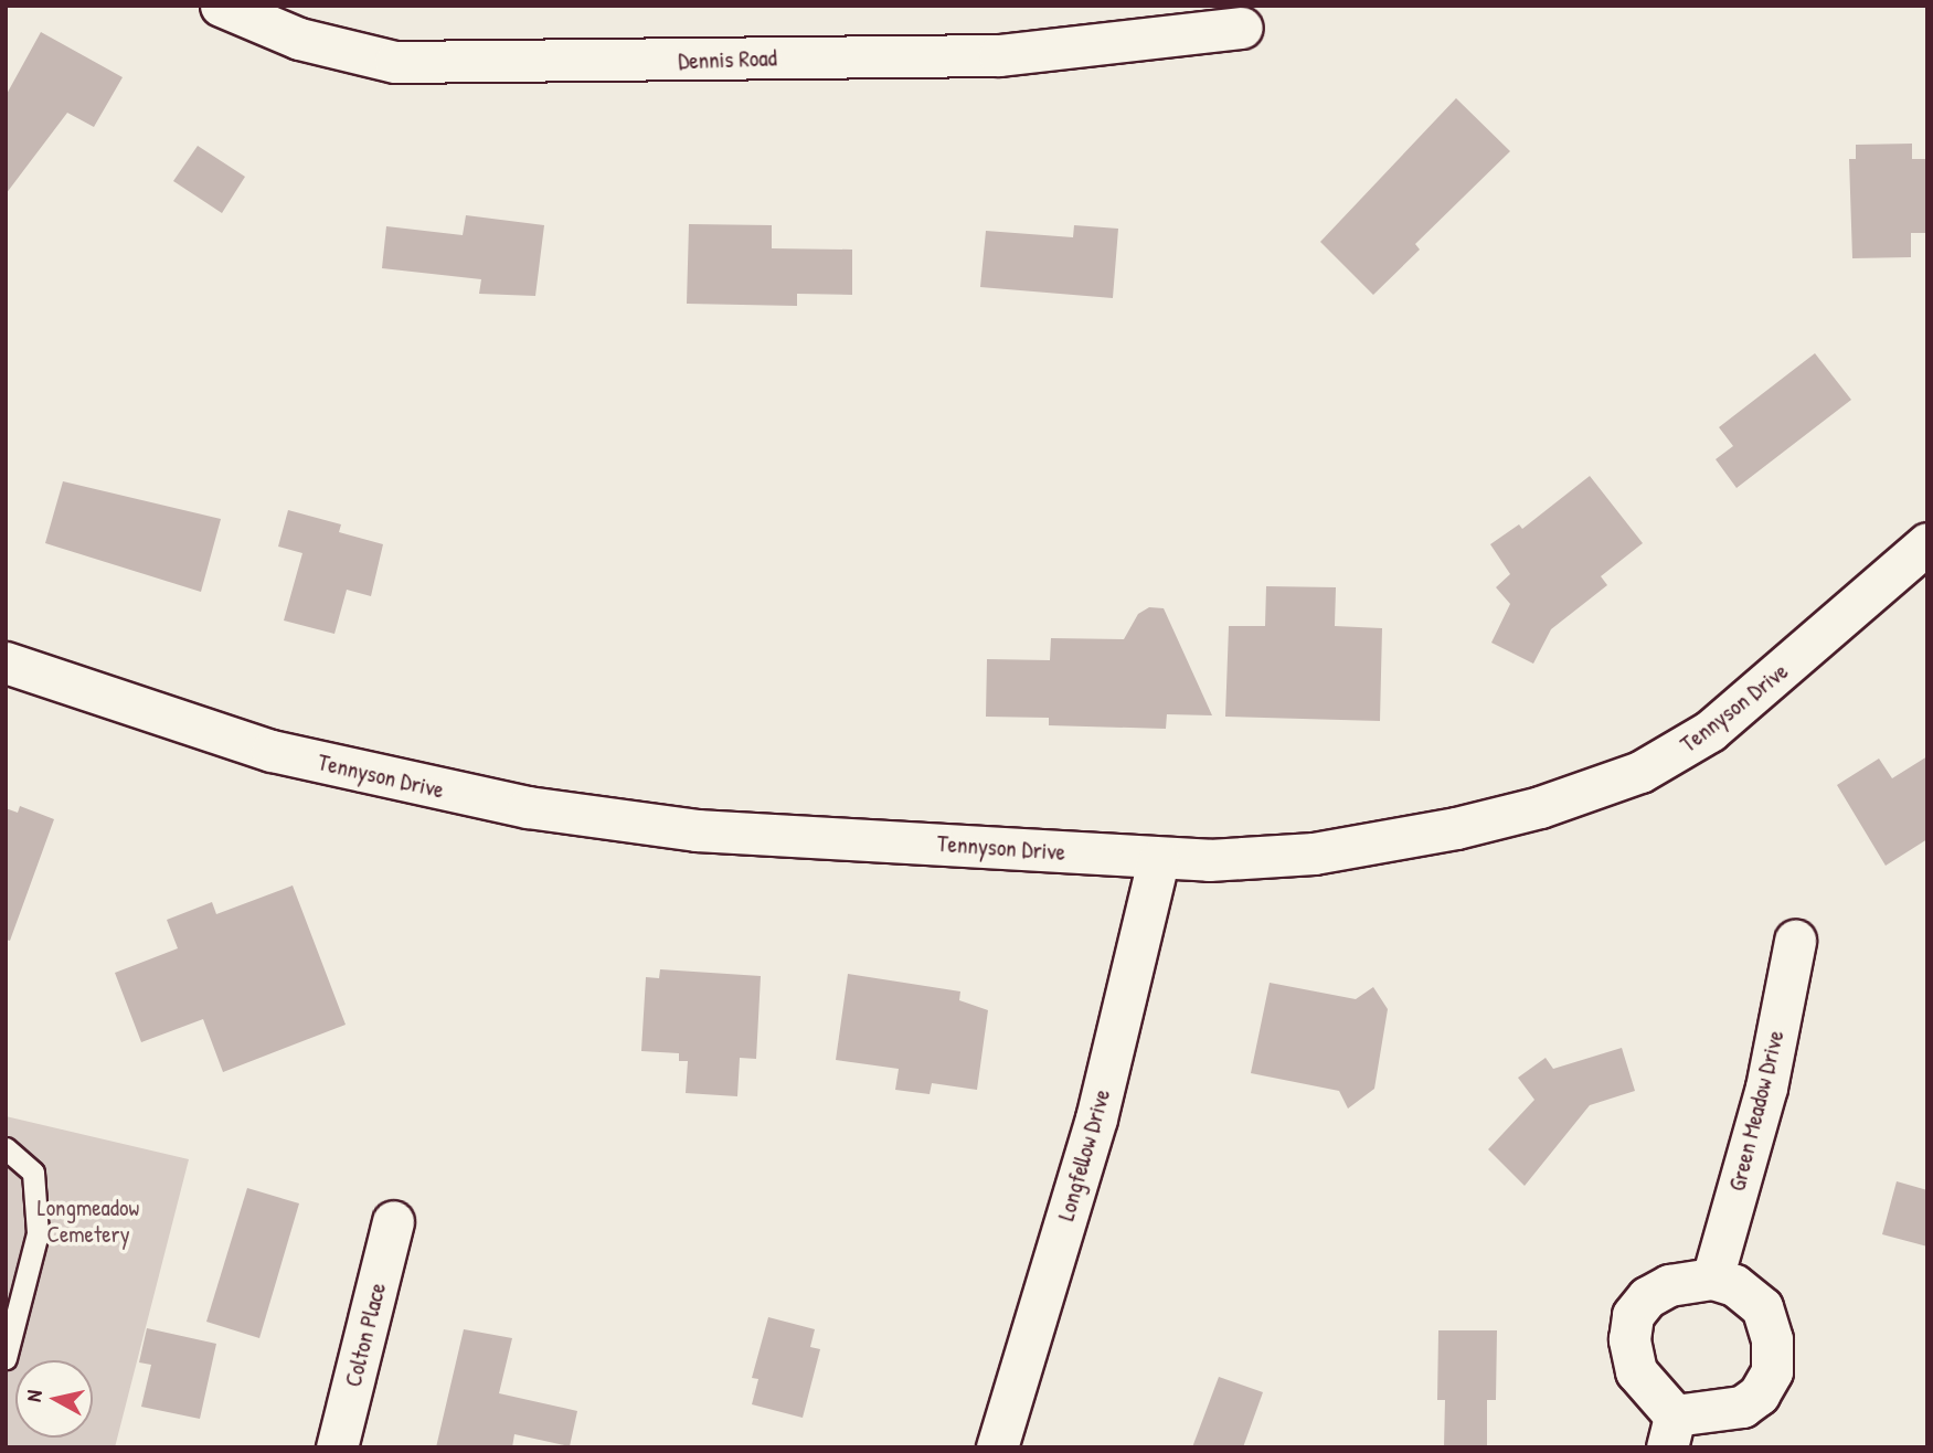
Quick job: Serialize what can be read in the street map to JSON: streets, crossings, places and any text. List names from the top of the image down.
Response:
{
  "streets": {
    "street": [
      "Dennis Road",
      "Tennyson Drive",
      "Green Meadow Drive",
      "Longfellow Drive",
      "Colton Place"
    ]
  },
  "crossings": [
    ["Tennyson Drive", "Longfellow Drive"]
  ],
  "parks": ["Longmeadow Cemetery"],
  "north": "left"
}
